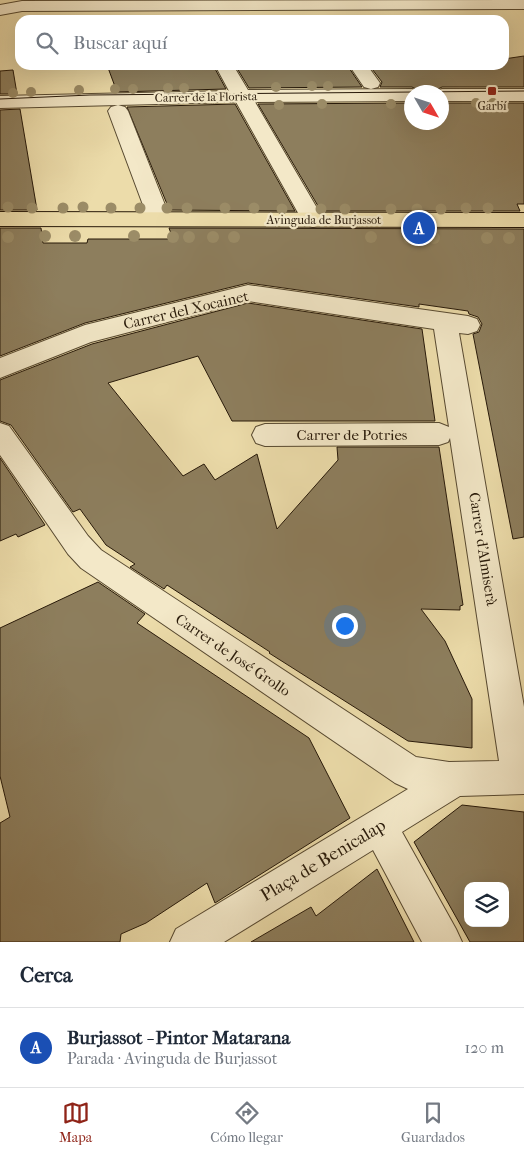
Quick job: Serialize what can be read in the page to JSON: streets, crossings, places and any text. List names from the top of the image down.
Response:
{
  "streets": {
    "main road": ["Avinguda de Burjassot"],
    "street": [
      "Carrer de la Florista",
      "Carrer del Xocainet",
      "Carrer de Potries",
      "Carrer d'Almiserà",
      "Carrer de José Grollo",
      "Plaça de Benicalap"
    ]
  },
  "crossings": [
    ["Carrer del Xocainet", "Carrer d'Almiserà"],
    ["Carrer d'Almiserà", "Carrer de José Grollo"],
    ["Carrer de José Grollo", "Plaça de Benicalap"]
  ],
  "places": {
    "transit": ["Garbí"]
  },
  "north": "bottom right",
  "page": {
    "search": "Buscar aquí",
    "pins": "A",
    "heading": "Cerca",
    "list": [
      {
        "mark": "A",
        "name": "Burjassot - Pintor Matarana",
        "note": "Parada · Avinguda de Burjassot",
        "value": "120 m"
      }
    ],
    "nav": ["Mapa", "Cómo llegar", "Guardados"]
  }
}
